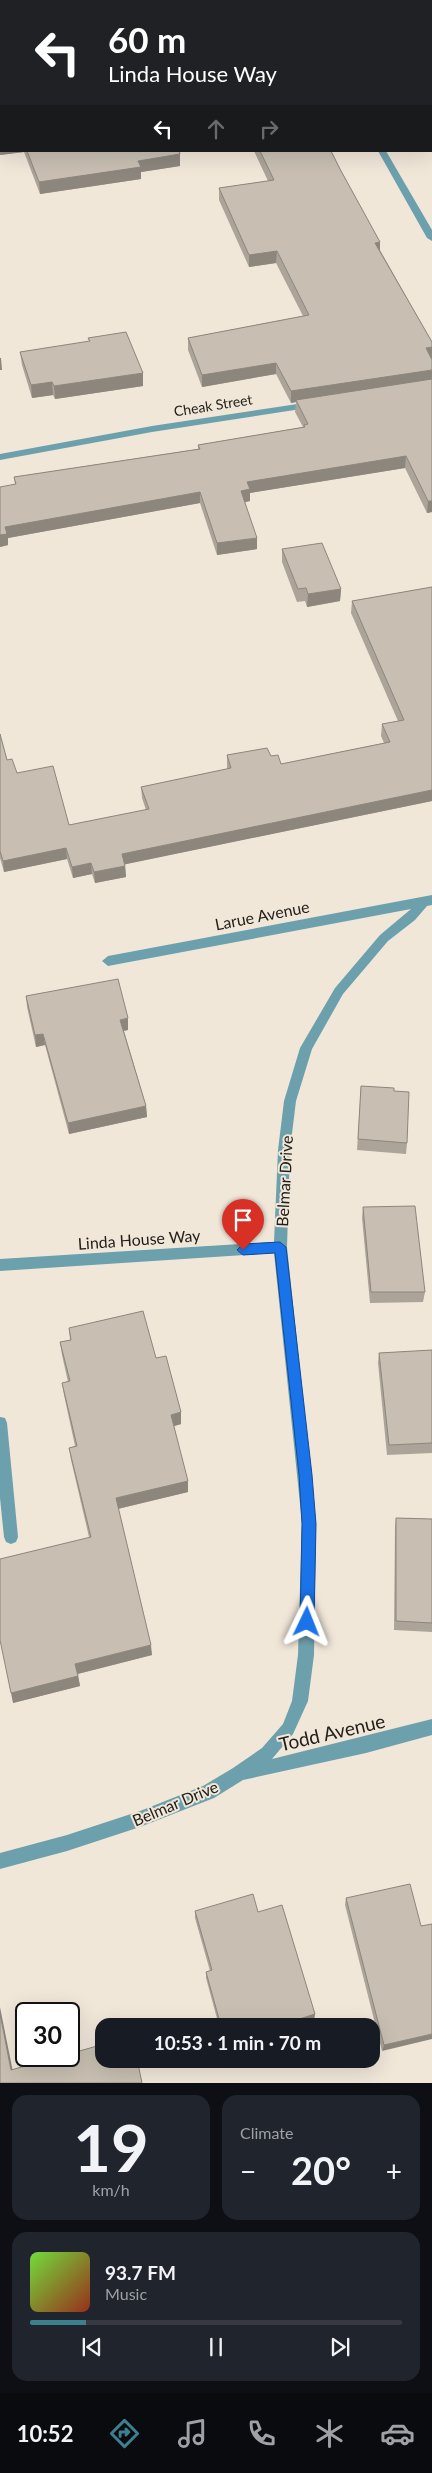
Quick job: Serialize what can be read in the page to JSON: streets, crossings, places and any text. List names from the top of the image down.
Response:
{
  "streets": {
    "street": [
      "Cheak Street",
      "Larue Avenue",
      "Belmar Drive",
      "Linda House Way",
      "Todd Avenue"
    ]
  },
  "crossings": [
    ["Larue Avenue", "Belmar Drive"],
    ["Belmar Drive", "Linda House Way"],
    ["Belmar Drive", "Todd Avenue"]
  ],
  "page": {
    "turn": ["60 m", "Linda House Way"],
    "limit": "30",
    "trip": "10:53 · 1 min · 70 m",
    "tile": [
      ["19", "km/h"],
      "Climate"
    ],
    "heat": ["−", "20°", "+"],
    "song": ["93.7 FM", "Music"],
    "tabs": "10:52"
  }
}
